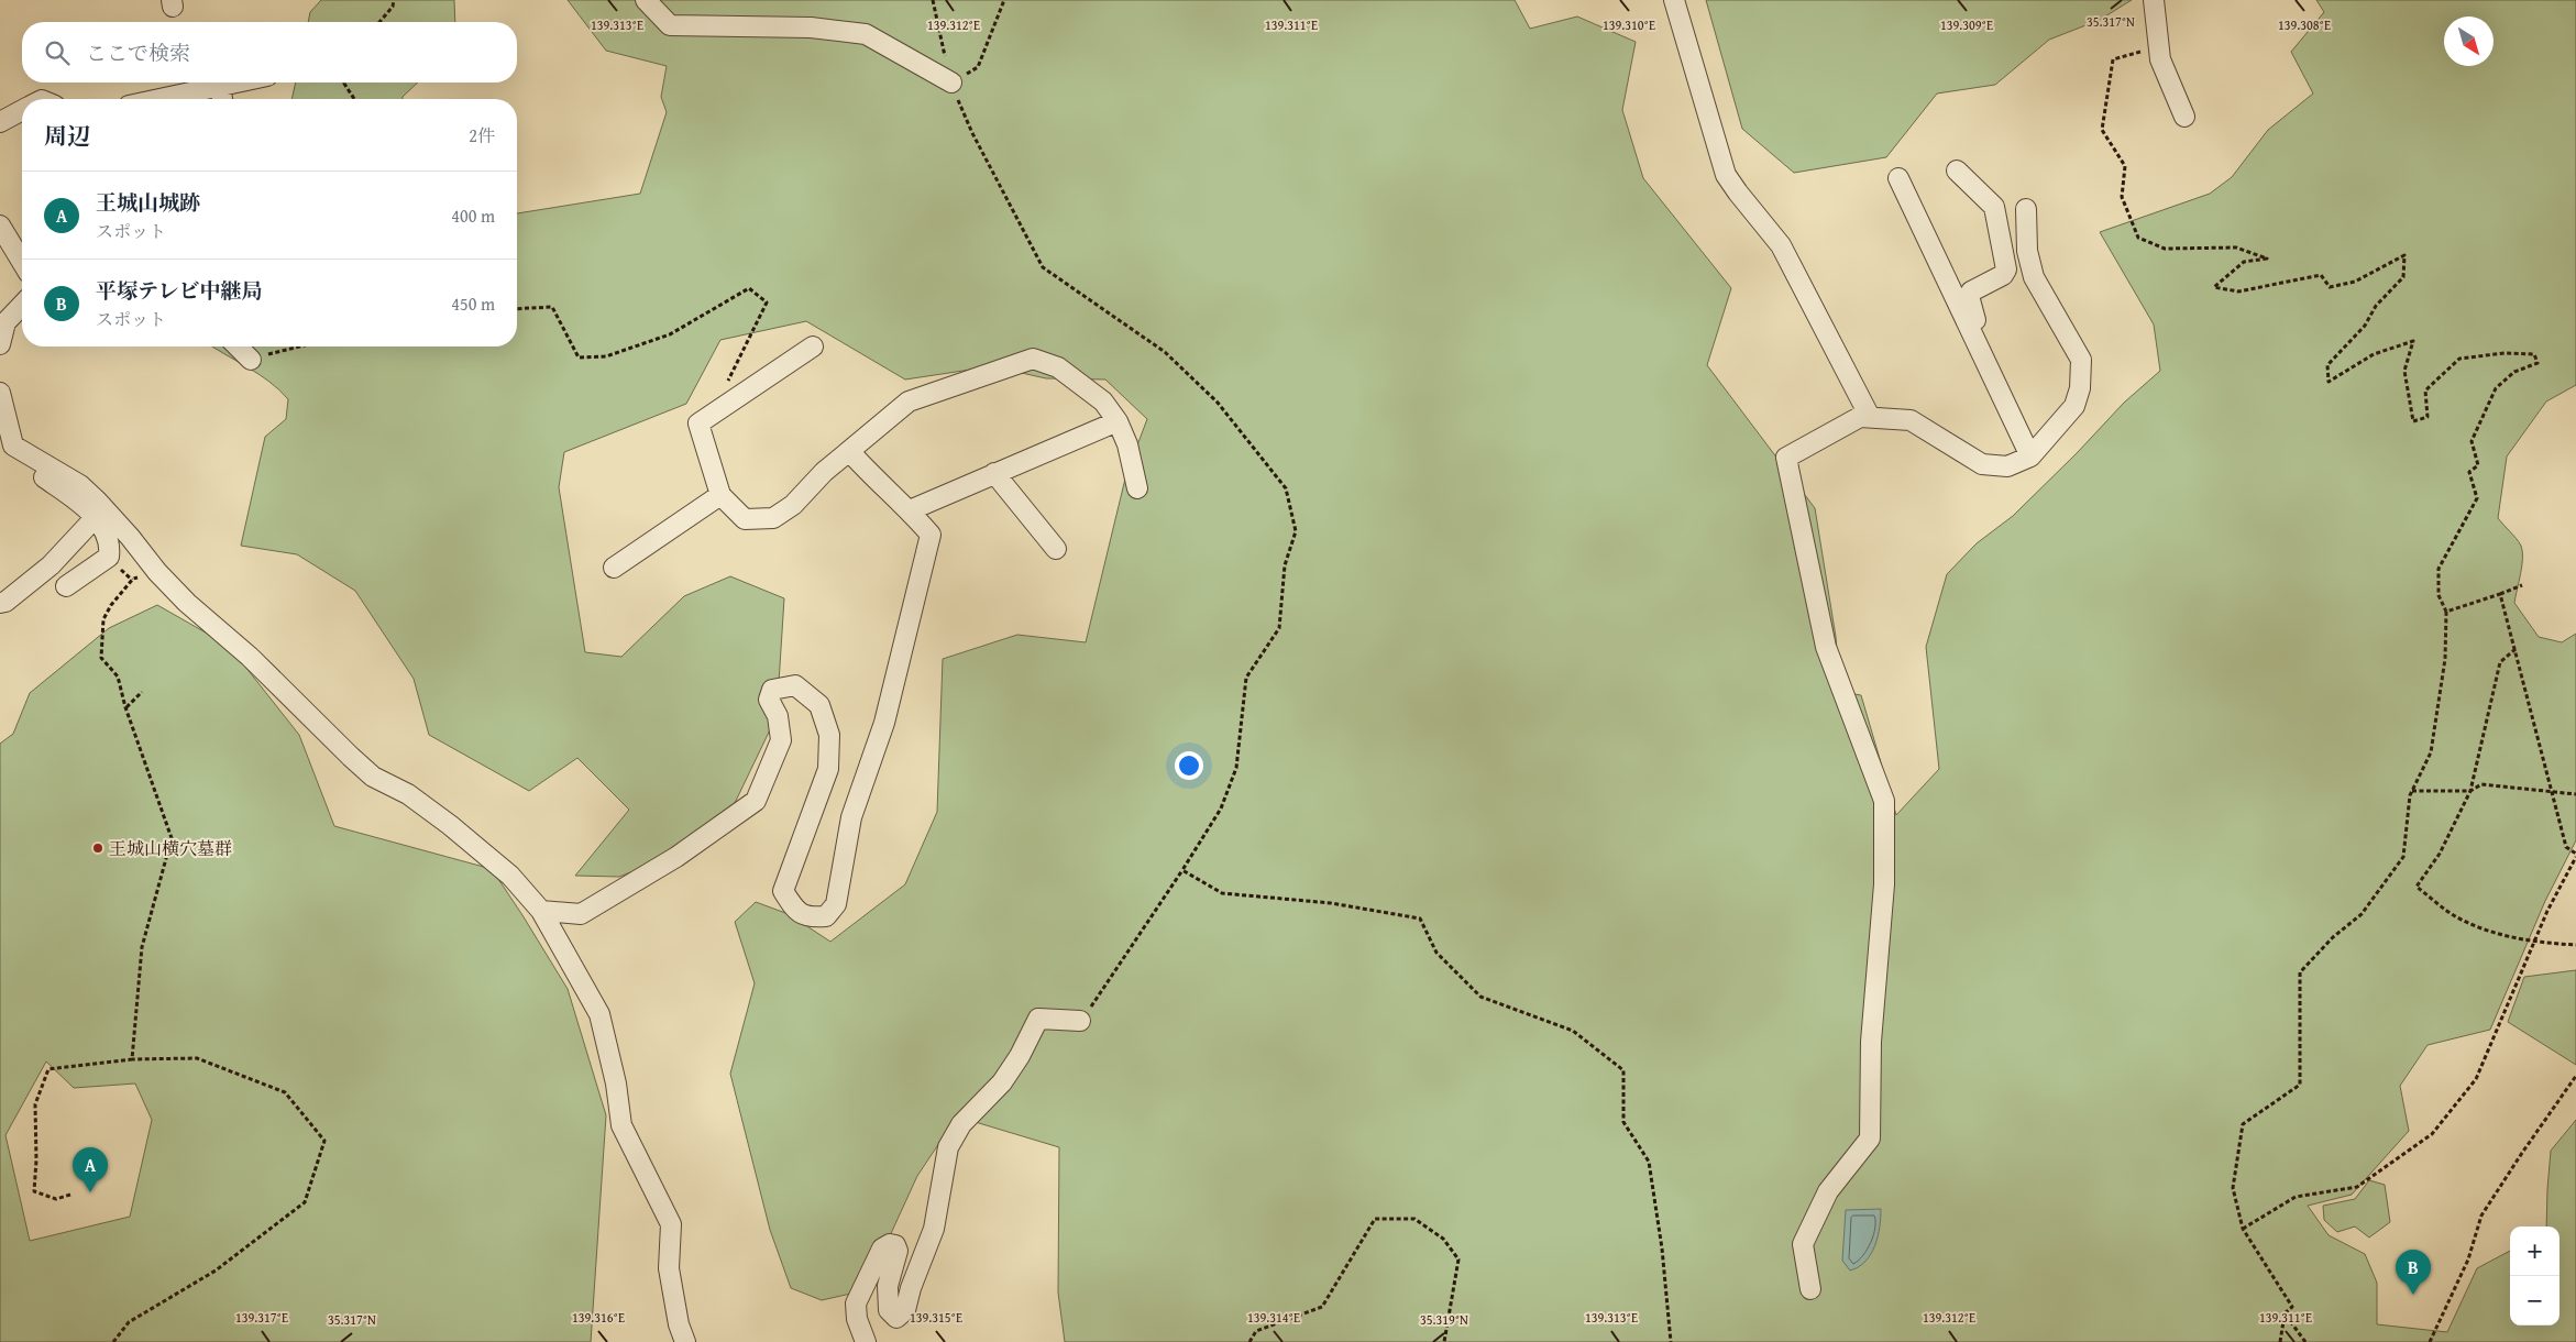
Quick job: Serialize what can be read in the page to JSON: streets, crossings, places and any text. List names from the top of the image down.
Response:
{
  "places": ["王城山横穴墓群"],
  "north": "bottom right",
  "page": {
    "search": "ここで検索",
    "heading": ["周辺", "2件"],
    "list": [
      {
        "mark": "A",
        "name": "王城山城跡",
        "note": "スポット",
        "value": "400 m"
      },
      {
        "mark": "B",
        "name": "平塚テレビ中継局",
        "note": "スポット",
        "value": "450 m"
      }
    ],
    "pins": ["A", "B"],
    "map_buttons": ["+", "−"]
  },
  "coordinates": [
    "35.317°N",
    "139.313°E",
    "139.310°E",
    "139.309°E",
    "139.312°E",
    "139.311°E",
    "139.308°E",
    "139.317°E",
    "139.316°E",
    "139.315°E",
    "139.314°E",
    "35.319°N"
  ]
}
